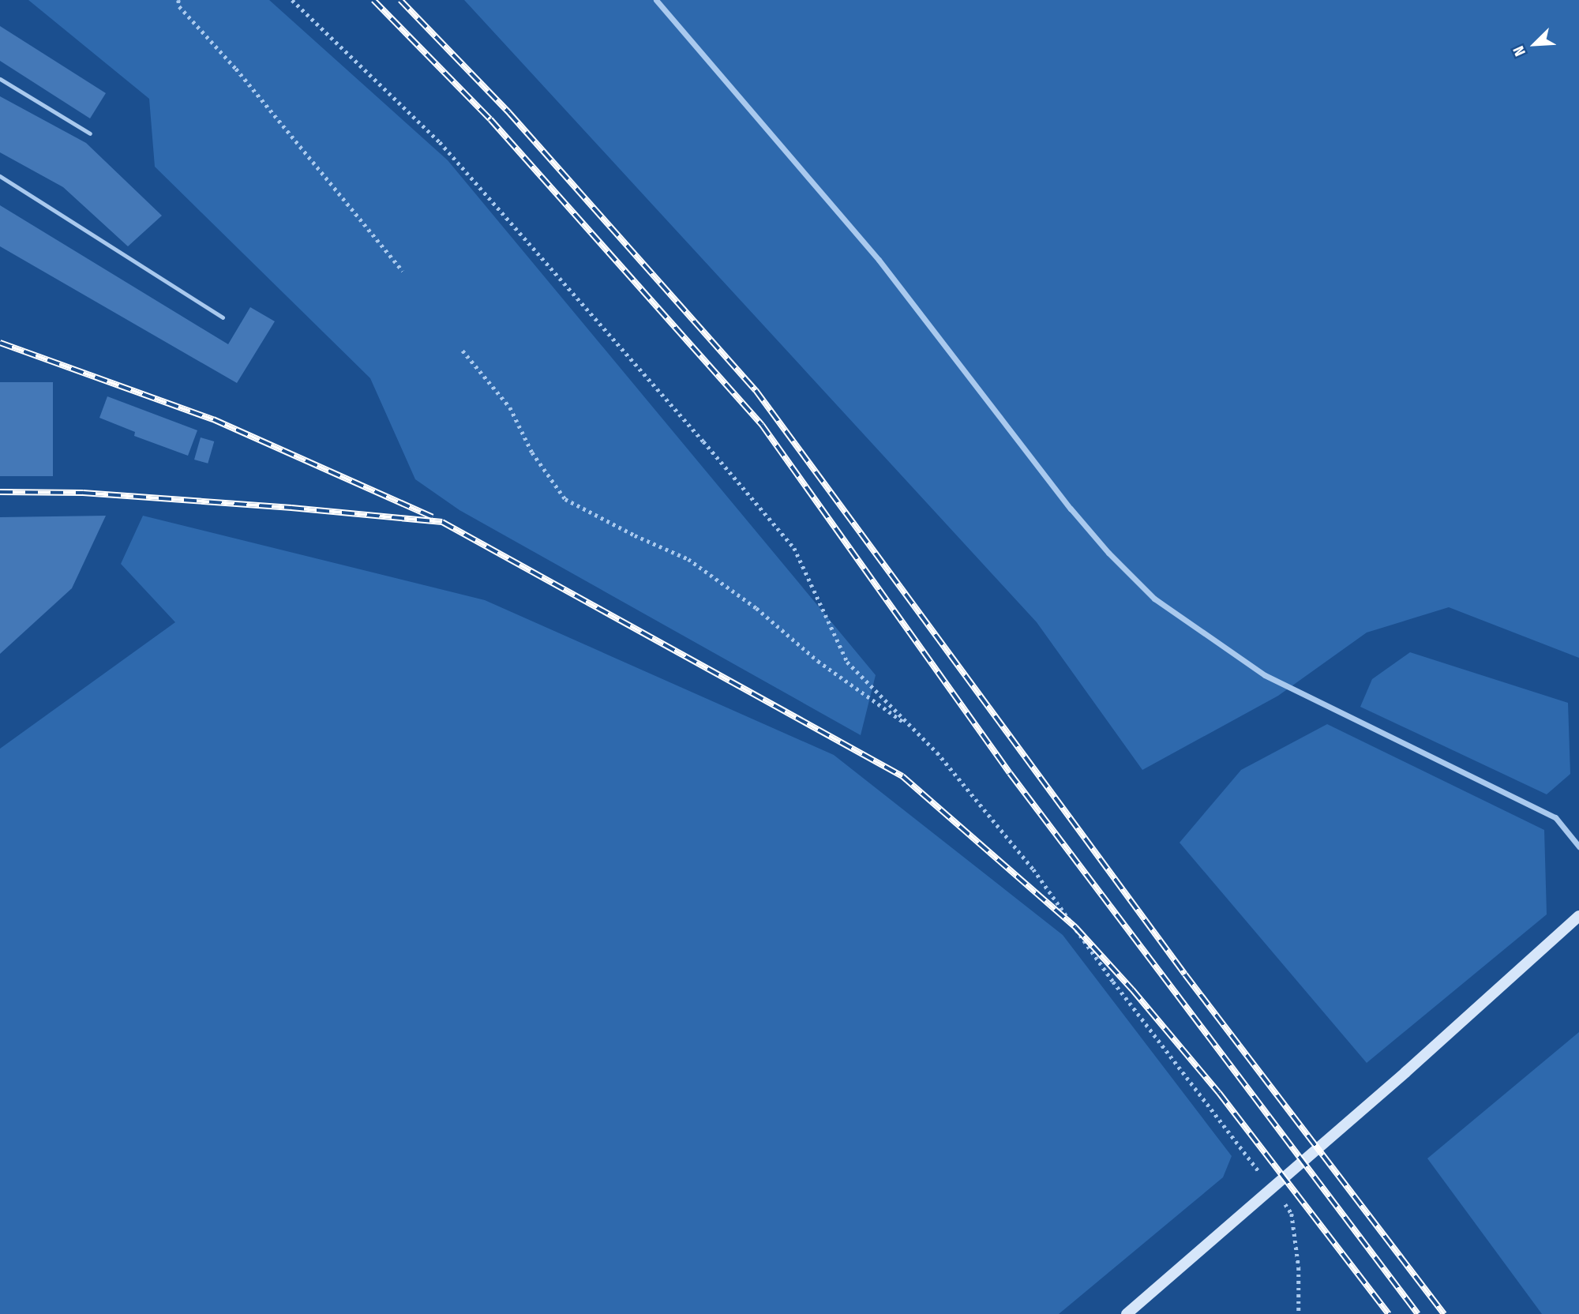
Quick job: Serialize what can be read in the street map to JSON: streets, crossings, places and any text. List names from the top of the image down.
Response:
{
  "north": "bottom left"
}
